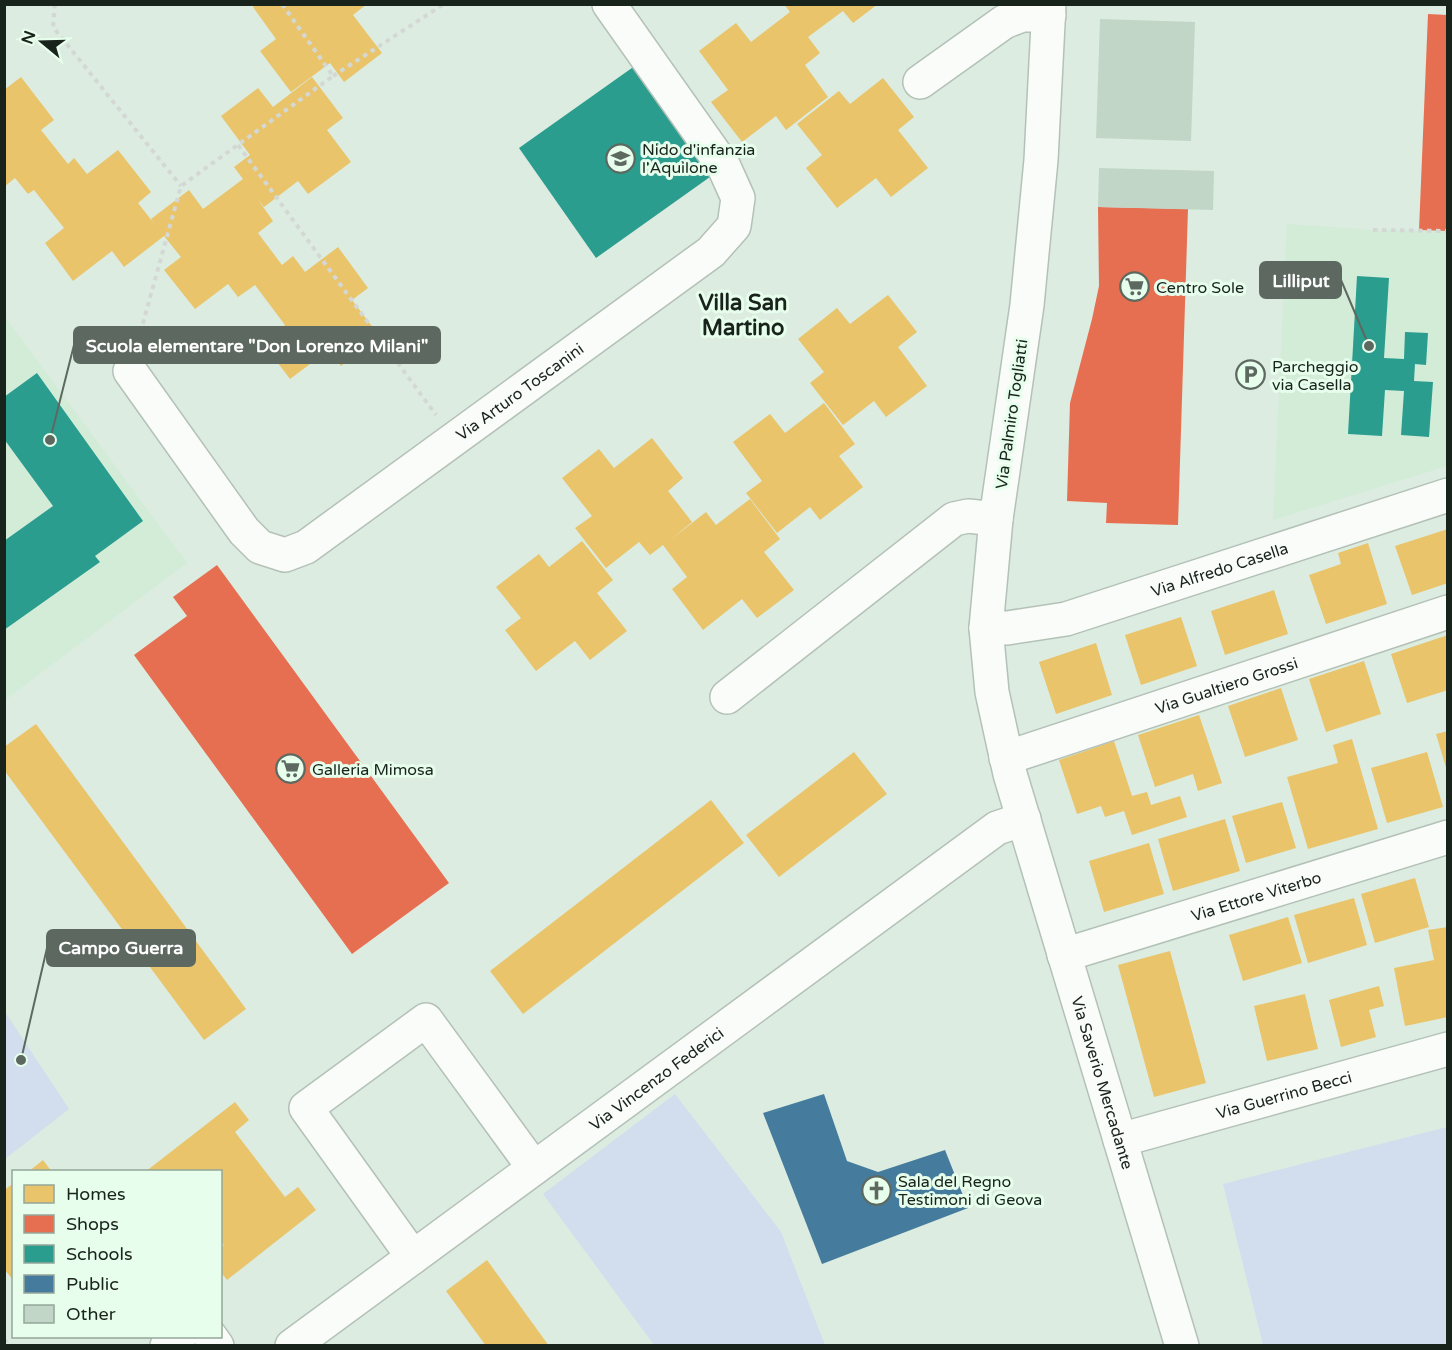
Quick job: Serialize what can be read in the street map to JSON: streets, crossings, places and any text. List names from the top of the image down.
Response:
{
  "streets": {
    "street": [
      "Via Arturo Toscanini",
      "Via Palmiro Togliatti",
      "Via Alfredo Casella",
      "Via Gualtiero Grossi",
      "Via Ettore Viterbo",
      "Via Vincenzo Federici",
      "Via Saverio Mercadante",
      "Via Guerrino Becci"
    ]
  },
  "crossings": [
    ["Via Palmiro Togliatti", "Via Alfredo Casella"],
    ["Via Palmiro Togliatti", "Via Gualtiero Grossi"],
    ["Via Palmiro Togliatti", "Via Vincenzo Federici"],
    ["Via Palmiro Togliatti", "Via Saverio Mercadante"],
    ["Via Ettore Viterbo", "Via Saverio Mercadante"],
    ["Via Vincenzo Federici", "Via Saverio Mercadante"],
    ["Via Saverio Mercadante", "Via Guerrino Becci"]
  ],
  "districts": ["Villa San Martino"],
  "places": {
    "school or university": ["Nido d'infanzia l'Aquilone"],
    "supermarket": ["Centro Sole", "Galleria Mimosa"],
    "other": ["Lilliput", "Scuola elementare \"Don Lorenzo Milani\"", "Campo Guerra"],
    "parking": ["Parcheggio via Casella"],
    "church": ["Sala del Regno Testimoni di Geova"]
  },
  "legend": [
    "Homes",
    "Shops",
    "Schools",
    "Public",
    "Other"
  ],
  "north": "left"
}
